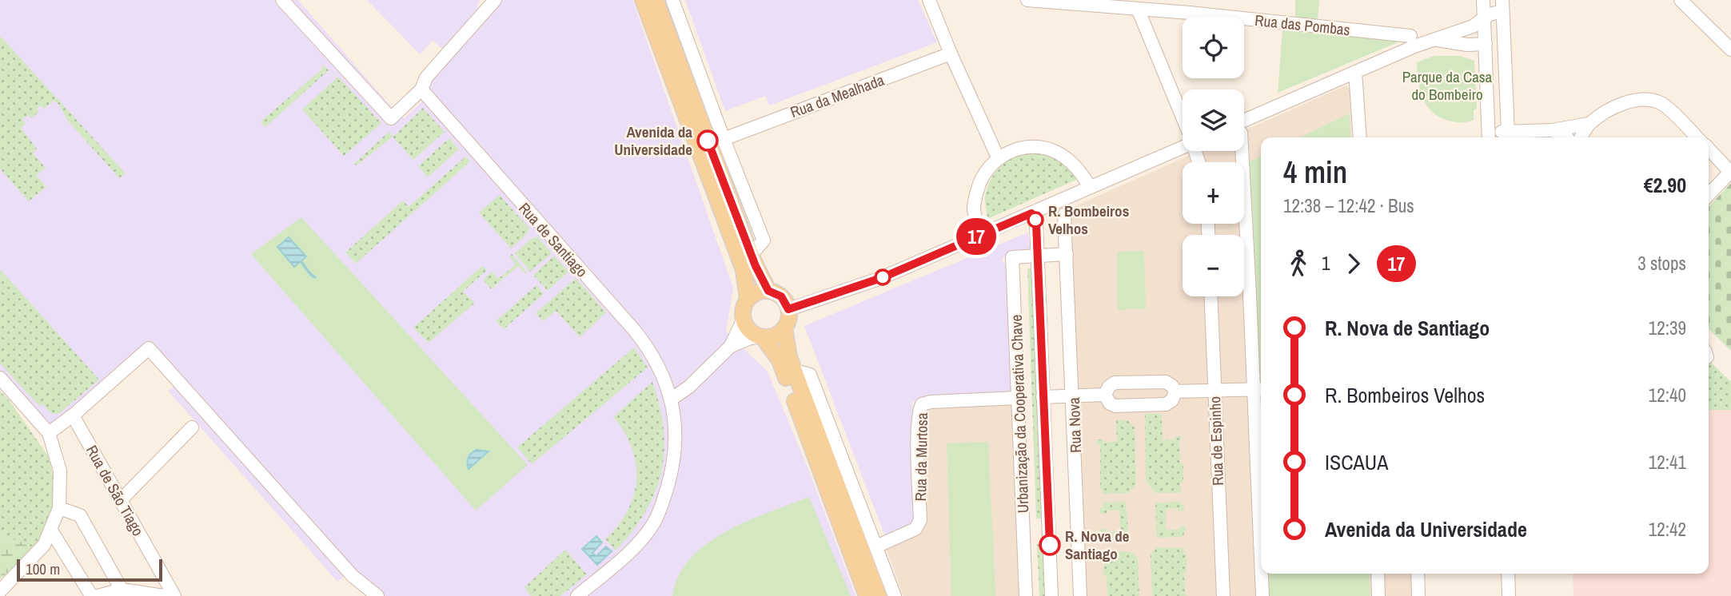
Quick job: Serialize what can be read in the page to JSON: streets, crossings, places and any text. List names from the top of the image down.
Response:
{
  "streets": {
    "street": [
      "Rua das Pombas",
      "Rua da Mealhada",
      "Rua de Santiago",
      "Urbanização da Cooperativa Chave",
      "Rua Nova",
      "Rua de Espinho",
      "Rua da Murtosa",
      "Rua de São Tiago"
    ]
  },
  "crossings": [
    ["Urbanização da Cooperativa Chave", "Rua Nova"],
    ["Urbanização da Cooperativa Chave", "Rua da Murtosa"]
  ],
  "parks": ["Parque da Casa do Bombeiro"],
  "places": ["Avenida da Universidade", "R. Bombeiros Velhos", "R. Nova de Santiago"],
  "lines": ["bus line 17"],
  "scale_bar": "100 m",
  "page": {
    "on_map": "17",
    "map_buttons": ["+", "−"],
    "heading": ["4 min", "12:38 – 12:42 · Bus", "€2.90"],
    "legs": ["1", "17", "3 stops"],
    "list": [
      {
        "name": "R. Nova de Santiago",
        "value": "12:39"
      },
      {
        "name": "R. Bombeiros Velhos",
        "value": "12:40"
      },
      {
        "name": "ISCAUA",
        "value": "12:41"
      },
      {
        "name": "Avenida da Universidade",
        "value": "12:42"
      }
    ],
    "scale": "100 m"
  }
}
